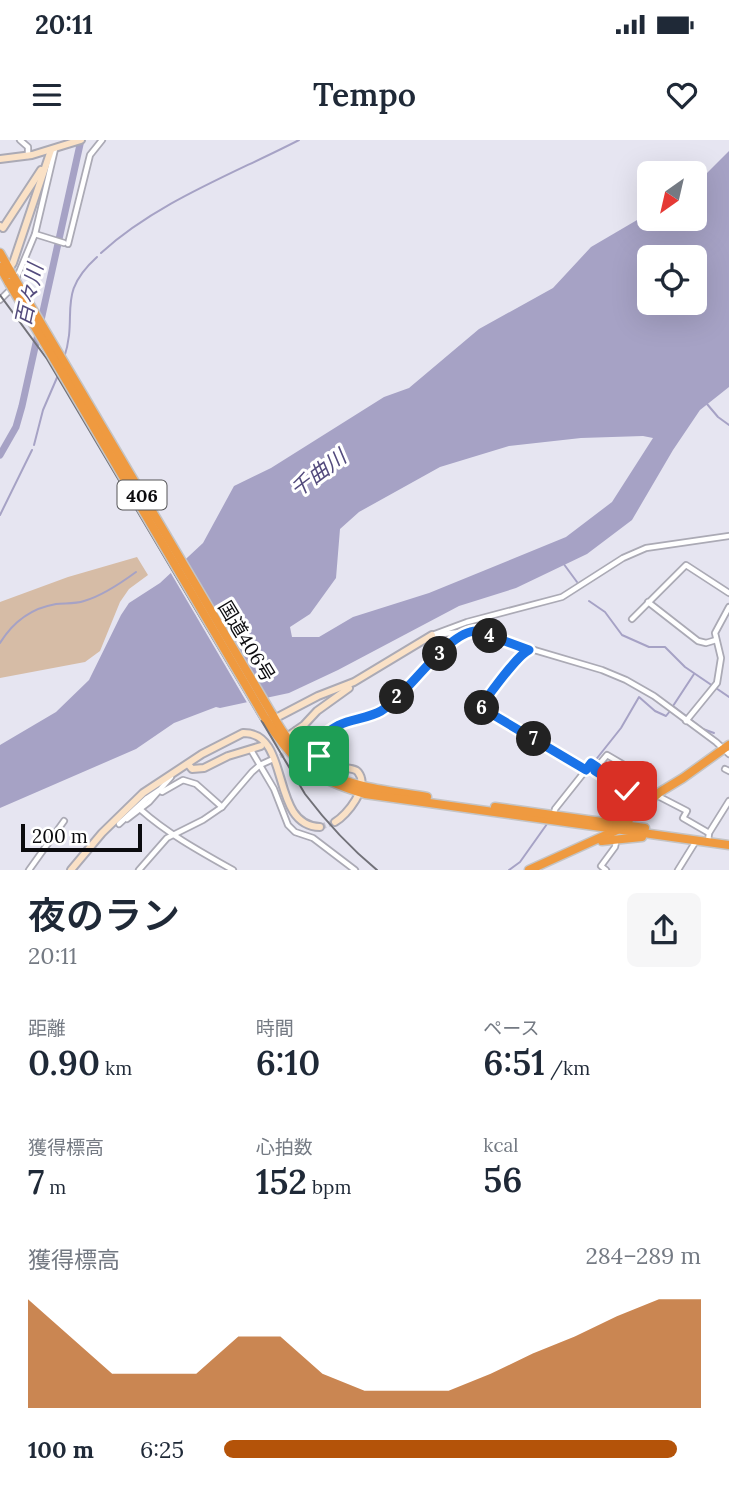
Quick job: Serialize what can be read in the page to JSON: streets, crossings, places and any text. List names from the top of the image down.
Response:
{
  "streets": {
    "highway": ["406", "国道406号"]
  },
  "water": ["百々川", "千曲川"],
  "scale_bar": "200 m",
  "north": "bottom left",
  "page": {
    "status": "20:11",
    "header": "Tempo",
    "pins": [
      "4",
      "3",
      "2",
      "6",
      "7"
    ],
    "scale": "200 m",
    "heading": ["夜のラン", "20:11"],
    "stats": [
      ["距離", "0.90 km"],
      ["時間", "6:10"],
      ["ペース", "6:51 /km"],
      ["獲得標高", "7 m"],
      ["心拍数", "152 bpm"],
      ["kcal", "56"]
    ],
    "chart": ["獲得標高", "284–289 m"],
    "list": [
      {
        "name": "100 m",
        "note": "6:25"
      }
    ]
  }
}
